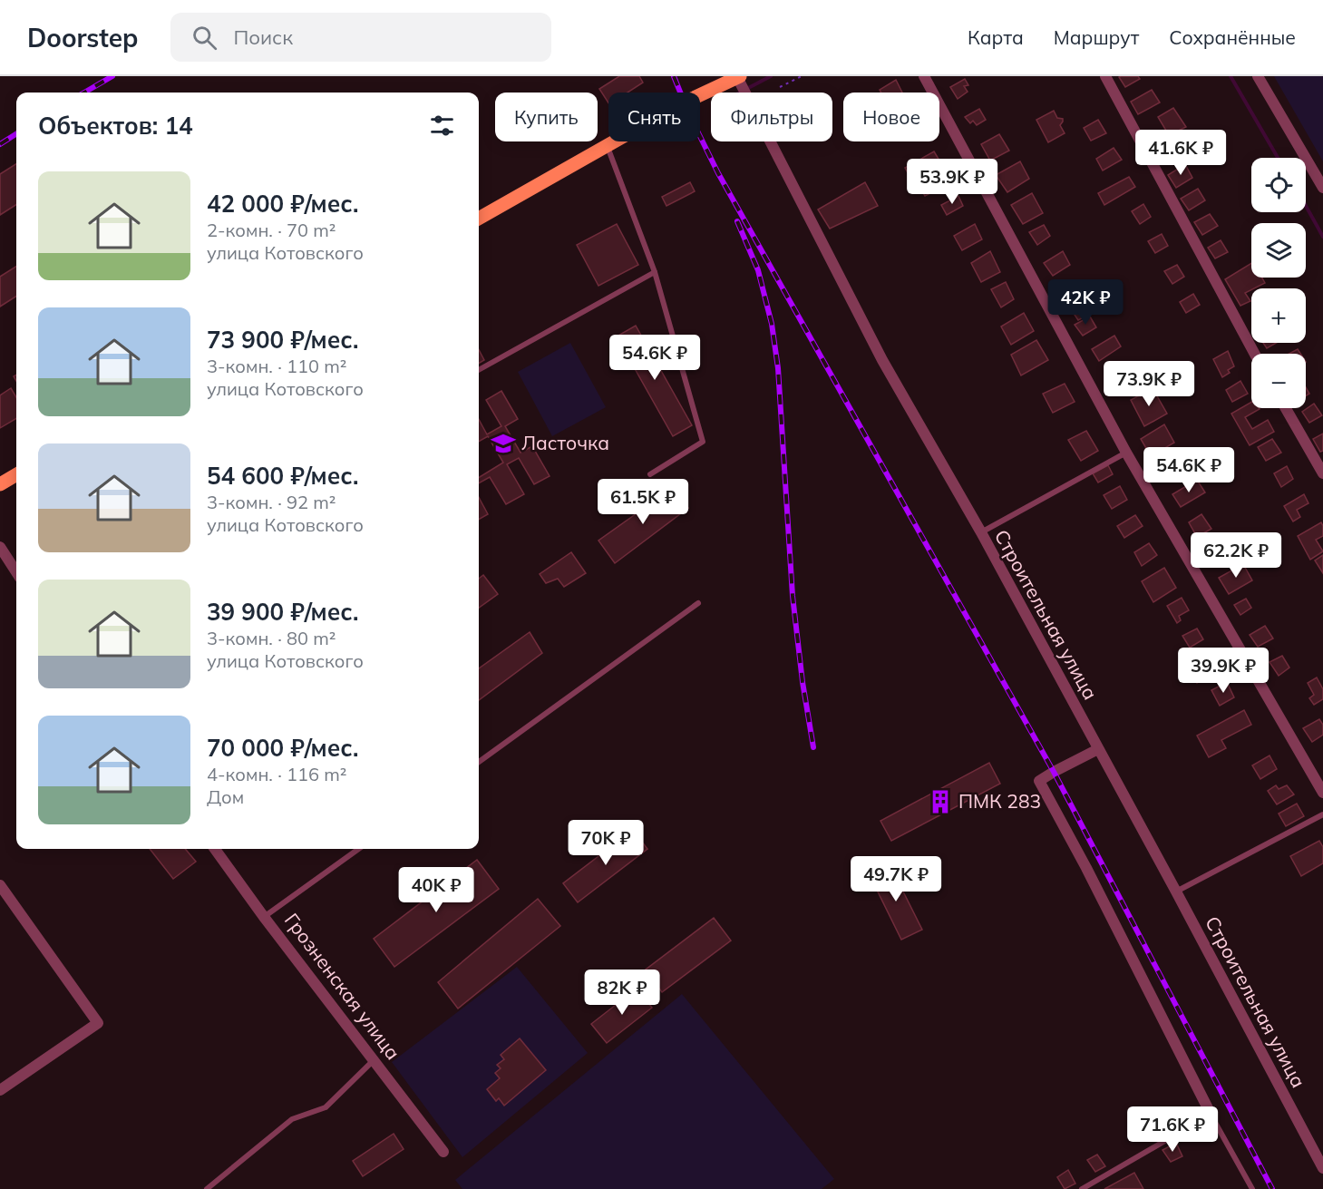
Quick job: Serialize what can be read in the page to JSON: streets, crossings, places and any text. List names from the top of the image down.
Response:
{
  "streets": {
    "street": ["Строительная улица", "Грозненская улица"]
  },
  "places": {
    "school or university": ["Ласточка"],
    "building": ["ПМК 283"]
  },
  "page": {
    "header": "Doorstep",
    "search": "Поиск",
    "nav": ["Карта", "Маршрут", "Сохранённые"],
    "chip": [
      "Купить",
      "Снять",
      "Фильтры",
      "Новое"
    ],
    "heading": "Объектов: 14",
    "price": [
      "41.6K ₽",
      "53.9K ₽",
      "42K ₽",
      "54.6K ₽",
      "73.9K ₽",
      "54.6K ₽",
      "61.5K ₽",
      "62.2K ₽",
      "39.9K ₽",
      "70K ₽",
      "49.7K ₽",
      "40K ₽",
      "82K ₽",
      "71.6K ₽"
    ],
    "map_buttons": ["+", "−"],
    "list": [
      {
        "name": "42 000 ₽/мес.",
        "note": "2-комн. · 70 m² · улица Котовского"
      },
      {
        "name": "73 900 ₽/мес.",
        "note": "3-комн. · 110 m² · улица Котовского"
      },
      {
        "name": "54 600 ₽/мес.",
        "note": "3-комн. · 92 m² · улица Котовского"
      },
      {
        "name": "39 900 ₽/мес.",
        "note": "3-комн. · 80 m² · улица Котовского"
      },
      {
        "name": "70 000 ₽/мес.",
        "note": "4-комн. · 116 m² · Дом"
      }
    ]
  }
}
